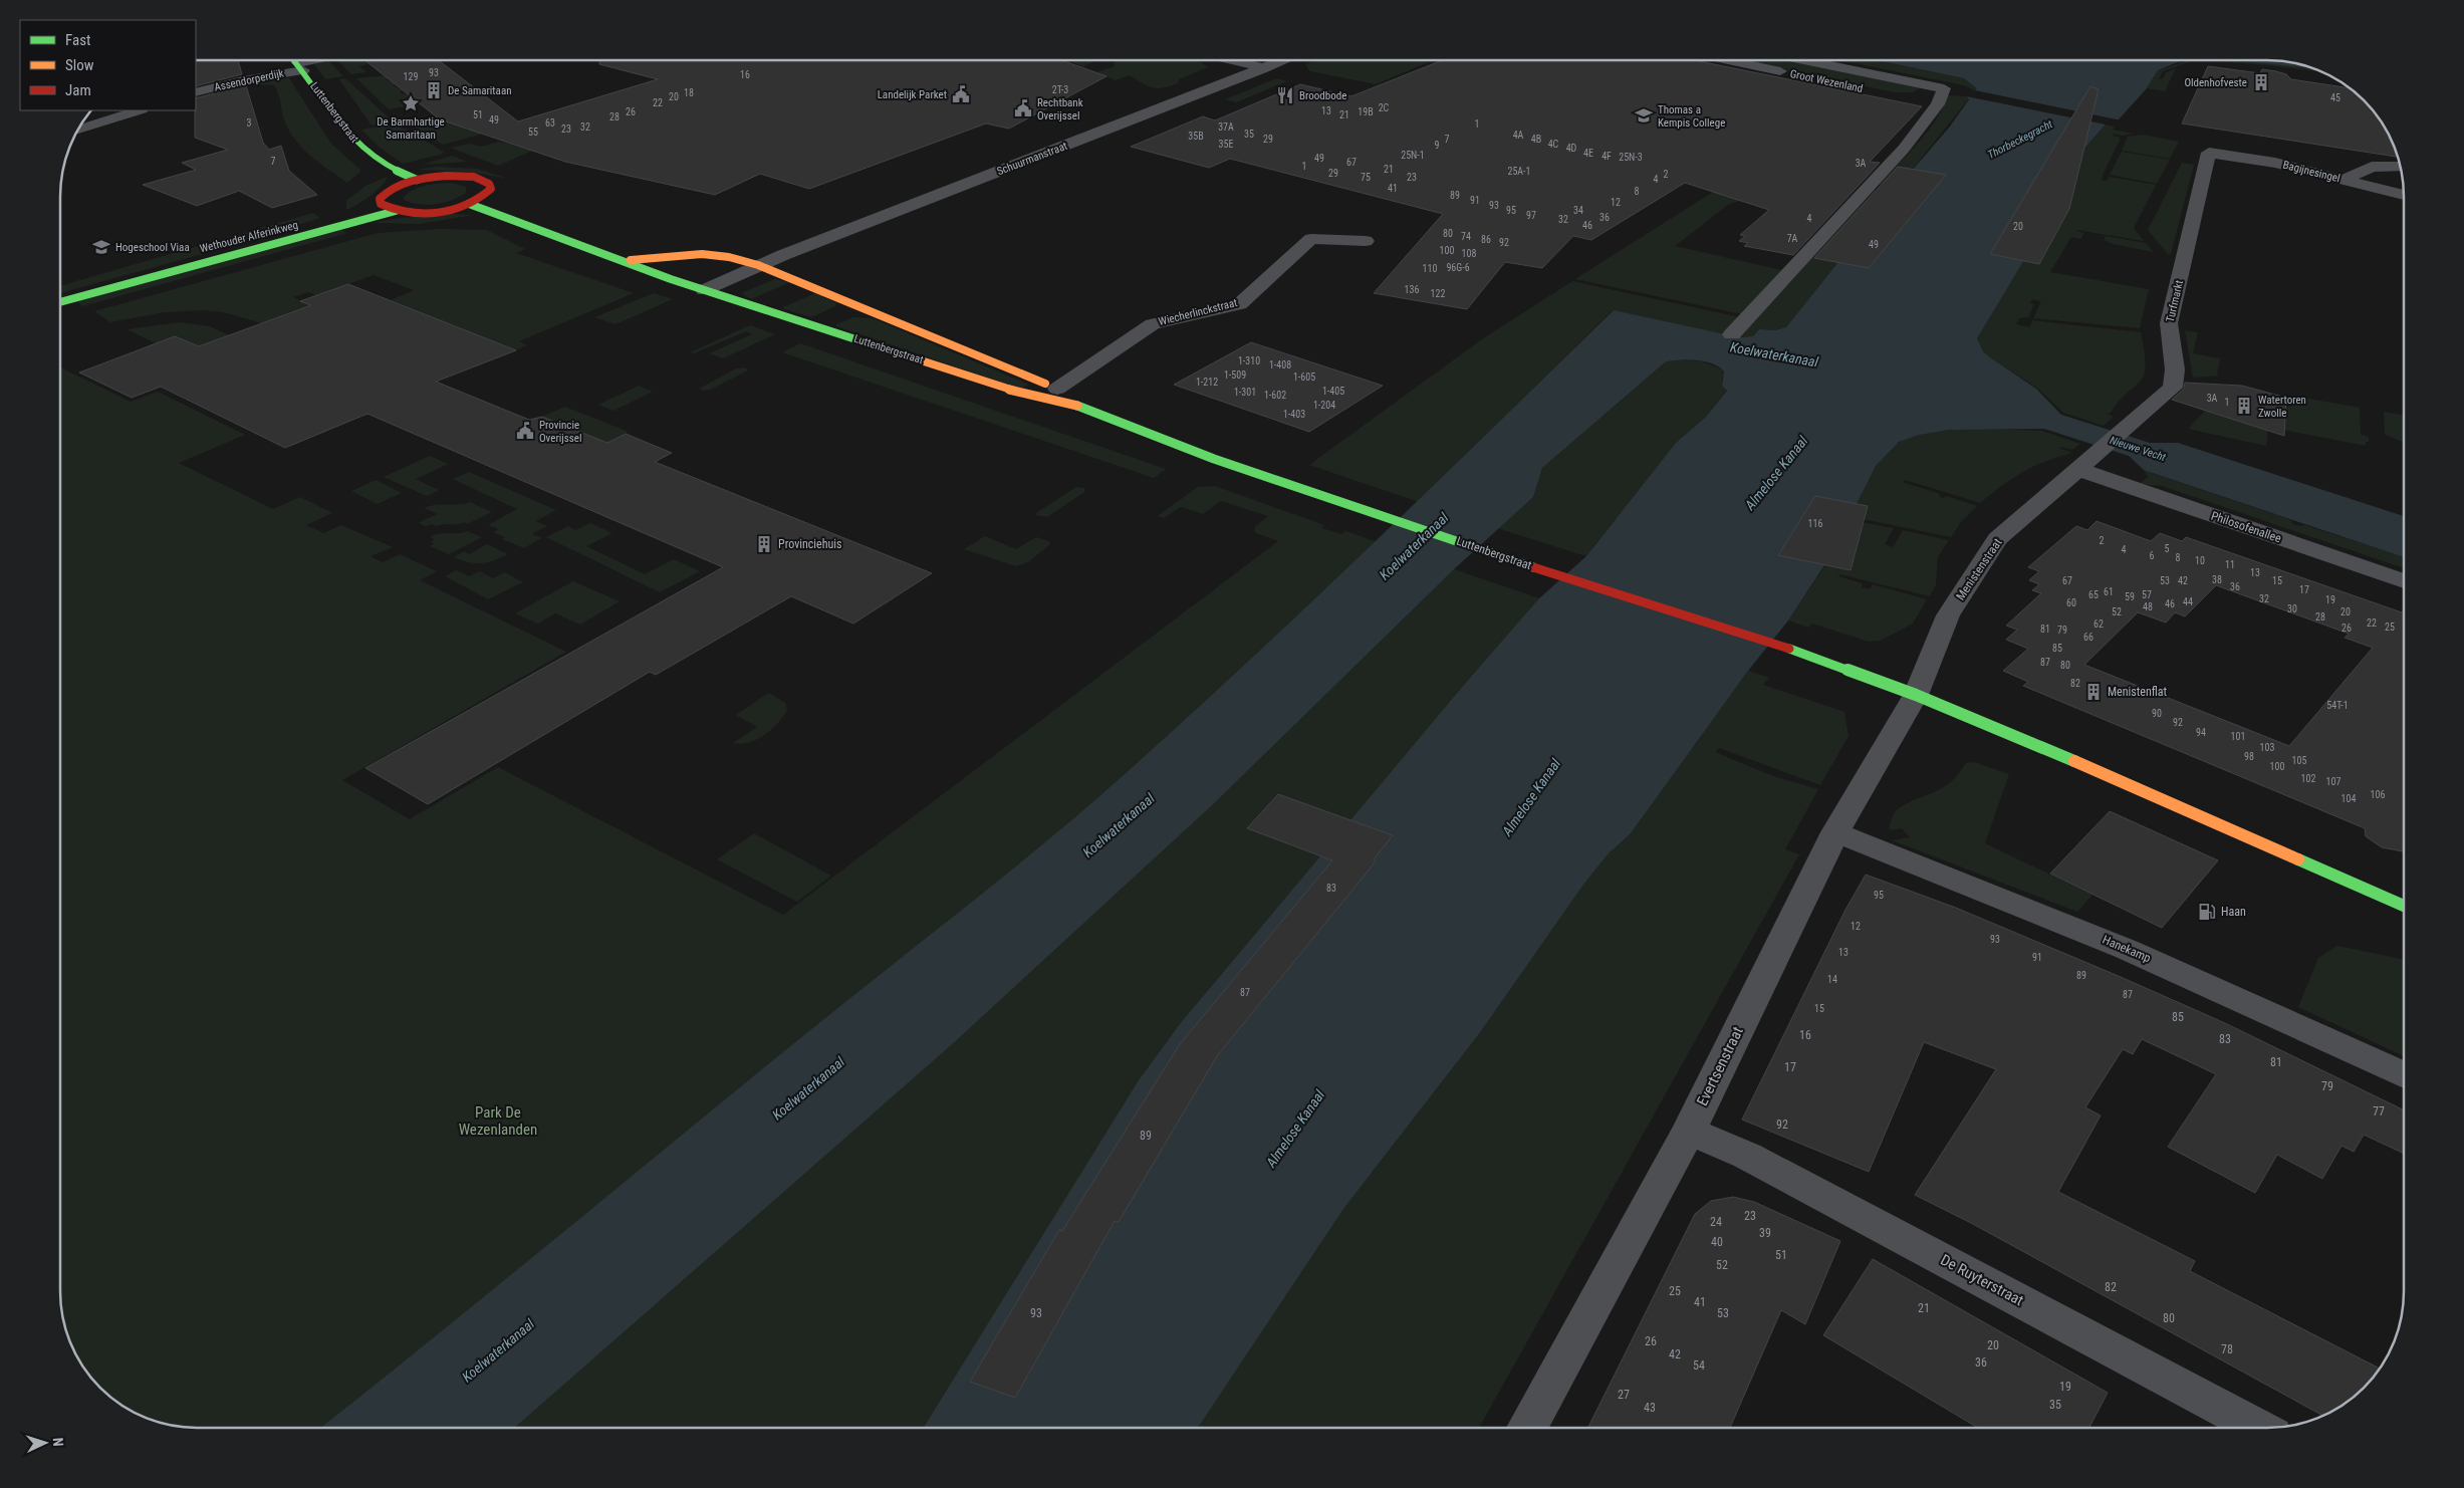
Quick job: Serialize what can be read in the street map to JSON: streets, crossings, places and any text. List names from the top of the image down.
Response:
{
  "streets": {
    "main road": ["Luttenbergstraat", "Wethouder Alferinkweg"],
    "street": [
      "Assendorperdijk",
      "Groot Wezenland",
      "Schuurmanstraat",
      "Bagijnesingel",
      "Turfmarkt",
      "Wiecherlinckstraat",
      "Philosofenallee",
      "Menistenstraat",
      "Hanekamp",
      "Evertsenstraat",
      "De Ruyterstraat"
    ]
  },
  "crossings": [
    ["Assendorperdijk", "Luttenbergstraat"],
    ["Luttenbergstraat", "Schuurmanstraat"],
    ["Luttenbergstraat", "Wiecherlinckstraat"],
    ["Luttenbergstraat", "Menistenstraat"],
    ["Luttenbergstraat", "Evertsenstraat"],
    ["Bagijnesingel", "Turfmarkt"],
    ["Turfmarkt", "Philosofenallee"],
    ["Turfmarkt", "Menistenstraat"],
    ["Philosofenallee", "Menistenstraat"],
    ["Menistenstraat", "Evertsenstraat"],
    ["Hanekamp", "Evertsenstraat"],
    ["Evertsenstraat", "De Ruyterstraat"]
  ],
  "water": [
    "Thorbeckegracht",
    "Koelwaterkanaal",
    "Nieuwe Vecht",
    "Almelose Kanaal"
  ],
  "parks": ["Park De Wezenlanden"],
  "places": {
    "building": [
      "Oldenhofveste",
      "De Samaritaan",
      "Watertoren Zwolle",
      "Provinciehuis",
      "Menistenflat"
    ],
    "public building": ["Landelijk Parket", "Rechtbank Overijssel", "Provincie Overijssel"],
    "restaurant": ["Broodbode"],
    "place": ["De Barmhartige Samaritaan"],
    "school or university": ["Thomas a Kempis College", "Hogeschool Viaa"],
    "fuel station": ["Haan"]
  },
  "house_numbers": [
    "93",
    "16",
    "129",
    "2T-3",
    "18",
    "20",
    "45",
    "22",
    "2C",
    "13",
    "26",
    "19B",
    "51",
    "21",
    "28",
    "49",
    "3",
    "63",
    "1",
    "32",
    "37A",
    "23",
    "55",
    "35",
    "4A",
    "35B",
    "29",
    "7",
    "4B",
    "35E",
    "4C",
    "9",
    "4D",
    "4E",
    "25N-1",
    "4F",
    "25N-3",
    "49",
    "7",
    "67",
    "3A",
    "1",
    "21",
    "25A-1",
    "29",
    "2",
    "75",
    "23",
    "4",
    "41",
    "8",
    "89",
    "91",
    "12",
    "93",
    "95",
    "34",
    "97",
    "36",
    "4",
    "32",
    "46",
    "20",
    "80",
    "74",
    "7A",
    "86",
    "92",
    "49",
    "100",
    "108",
    "96G-6",
    "110",
    "136",
    "122",
    "1-310",
    "1-408",
    "1-509",
    "1-605",
    "1-212",
    "1-405",
    "1-301",
    "1-602",
    "3A",
    "1",
    "1-204",
    "1-403",
    "116",
    "2",
    "5",
    "4",
    "6",
    "8",
    "10",
    "11",
    "13",
    "38",
    "67",
    "53",
    "42",
    "15",
    "36",
    "17",
    "61",
    "65",
    "57",
    "59",
    "32",
    "19",
    "44",
    "60",
    "46",
    "48",
    "30",
    "52",
    "20",
    "28",
    "22",
    "62",
    "25",
    "26",
    "81",
    "79",
    "66",
    "85",
    "87",
    "80",
    "82",
    "54T-1",
    "90",
    "92",
    "94",
    "101",
    "103",
    "98",
    "105",
    "100",
    "102",
    "107",
    "106",
    "104",
    "83",
    "95",
    "12",
    "93",
    "13",
    "91",
    "89",
    "14",
    "87",
    "87",
    "15",
    "85",
    "16",
    "83",
    "81",
    "17",
    "79",
    "77",
    "92",
    "89",
    "23",
    "24",
    "39",
    "40",
    "51",
    "52",
    "82",
    "25",
    "41",
    "21",
    "93",
    "53",
    "80",
    "26",
    "20",
    "78",
    "42",
    "36",
    "54",
    "19",
    "27",
    "35",
    "43"
  ],
  "legend": ["Fast", "Slow", "Jam"],
  "north": "right"
}
